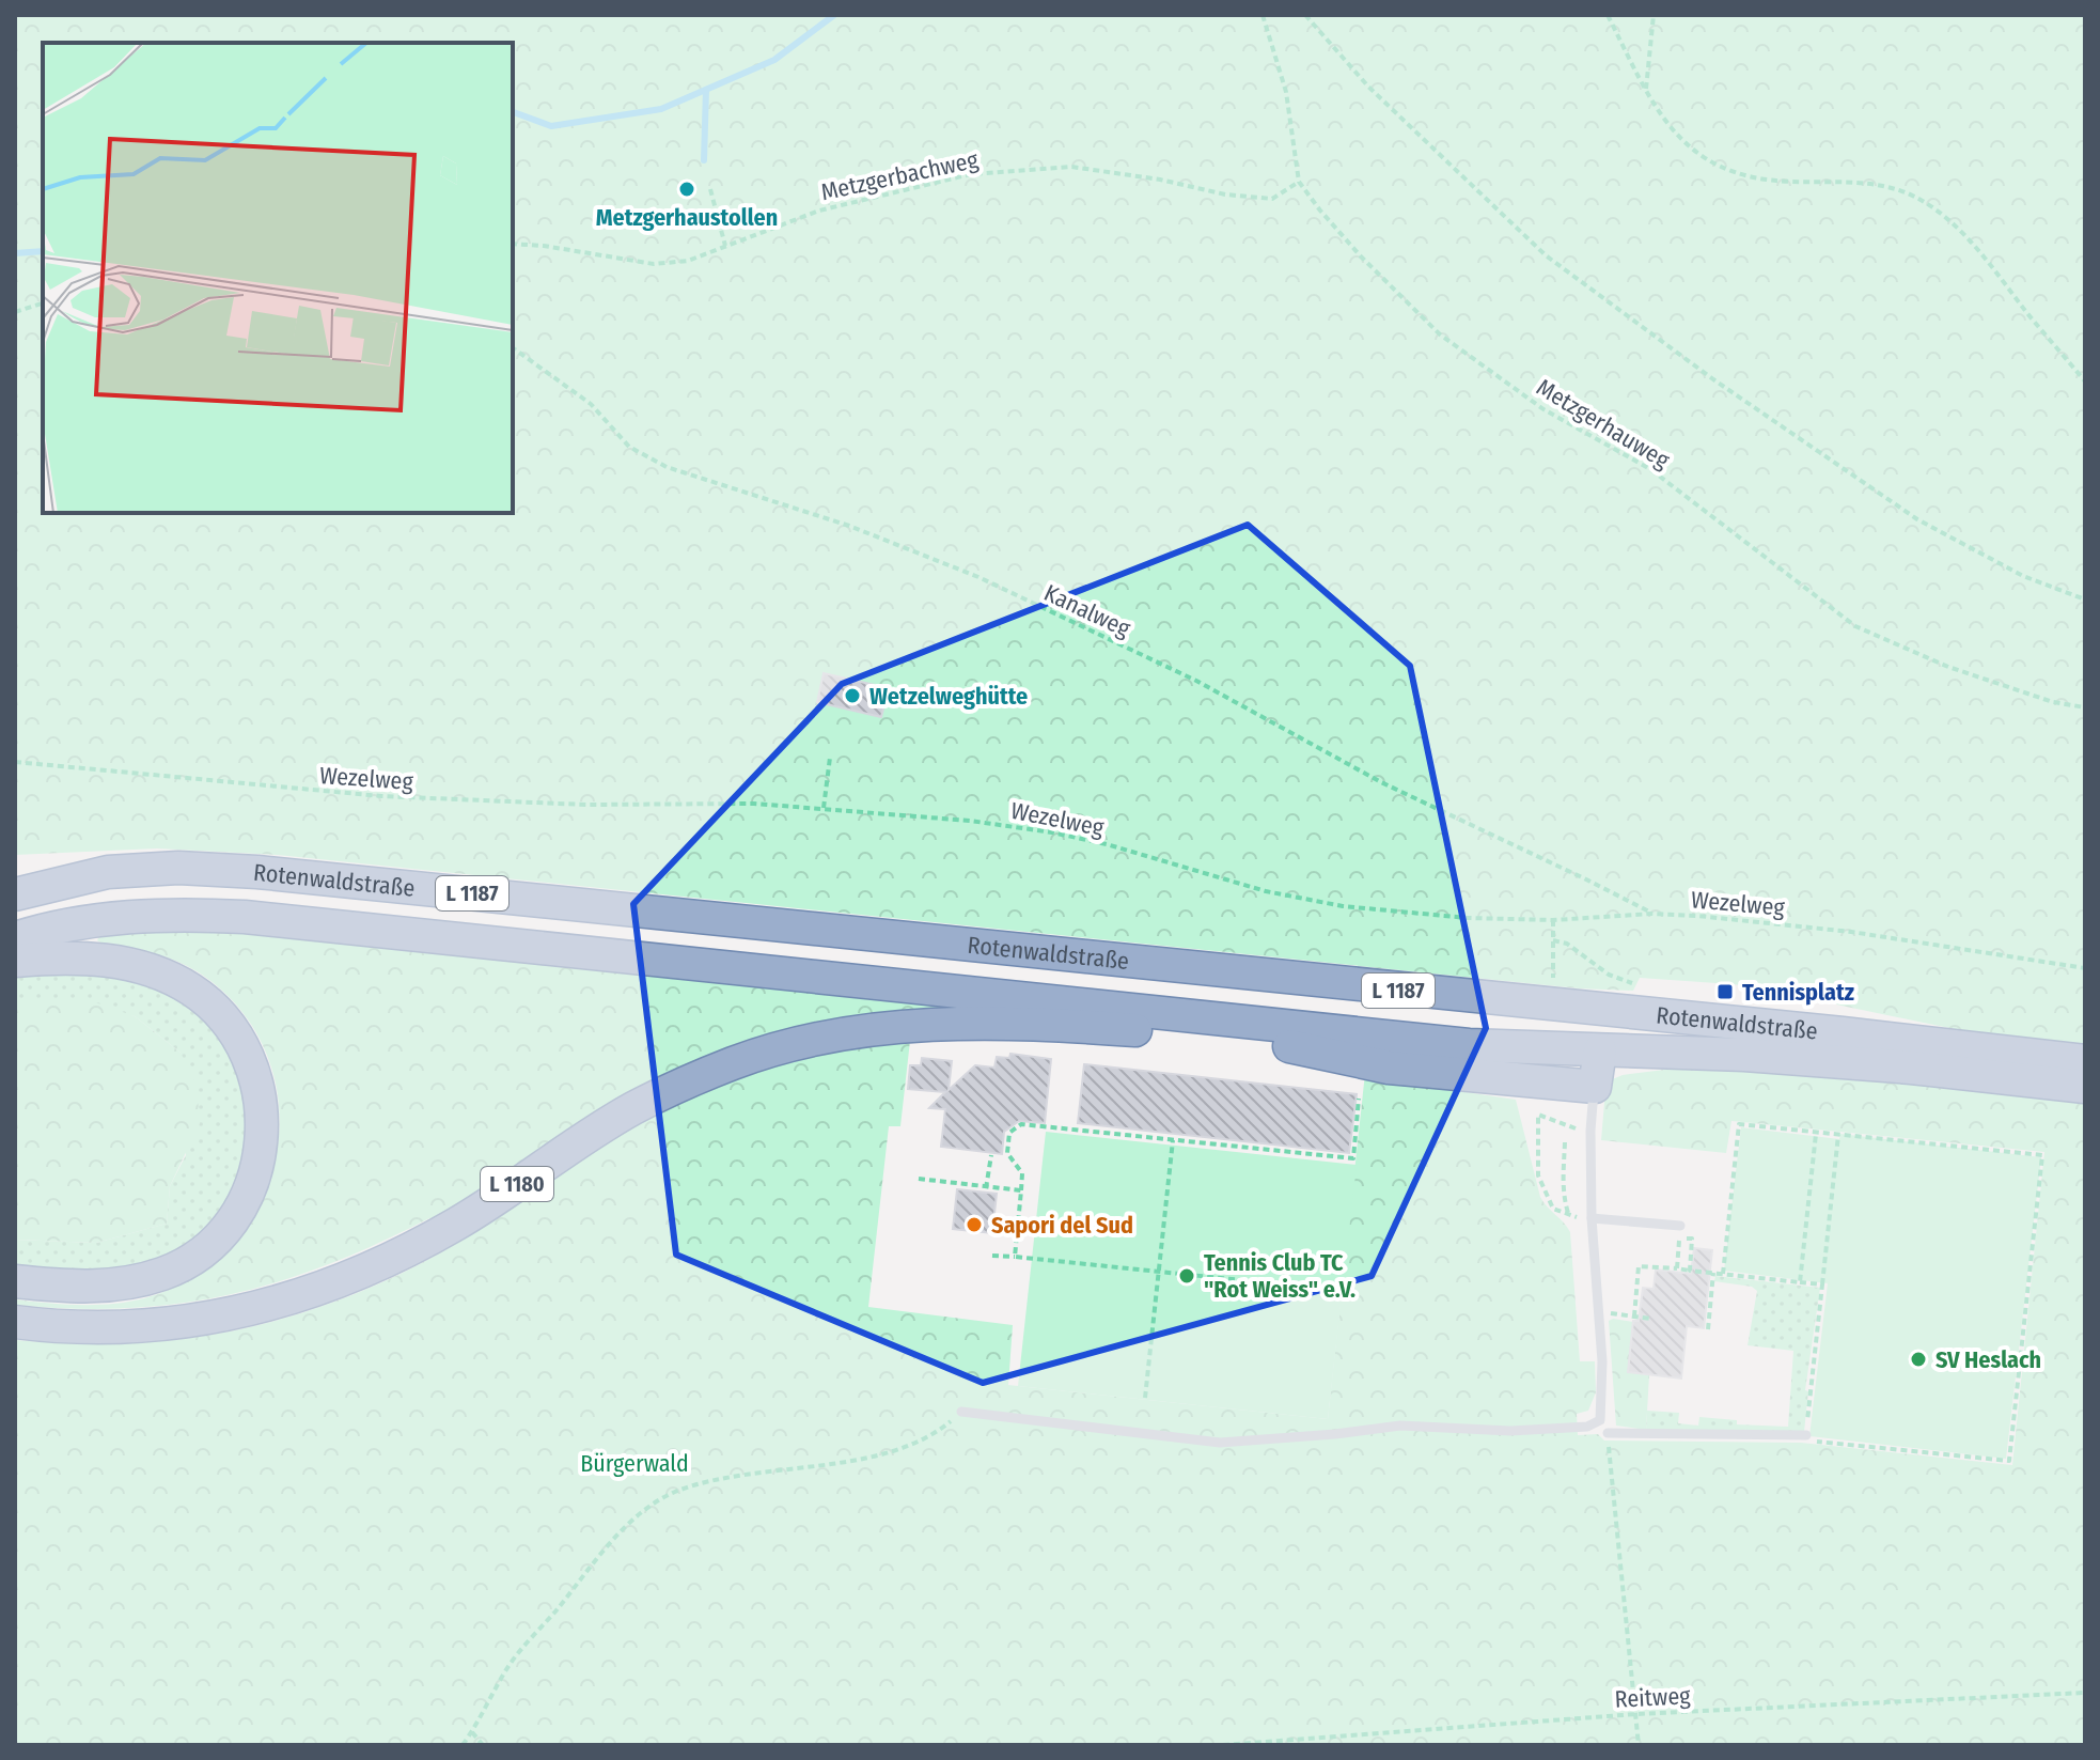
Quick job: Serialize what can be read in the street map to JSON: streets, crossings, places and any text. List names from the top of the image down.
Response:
{
  "streets": {
    "highway": ["Rotenwaldstraße", "L 1187", "L 1180"],
    "path": [
      "Metzgerbachweg",
      "Metzgerhauweg",
      "Kanalweg",
      "Wezelweg",
      "Reitweg"
    ]
  },
  "crossings": [
    ["Metzgerbachweg", "Metzgerhauweg"],
    ["Kanalweg", "Wezelweg"],
    ["Rotenwaldstraße", "L 1180"]
  ],
  "parks": ["Bürgerwald"],
  "places": {
    "other": [
      "Metzgerhaustollen",
      "Wetzelweghütte",
      "Sapori del Sud",
      "Tennis Club TC \"Rot Weiss\" e.V.",
      "SV Heslach"
    ],
    "transit": ["Tennisplatz"]
  }
}
